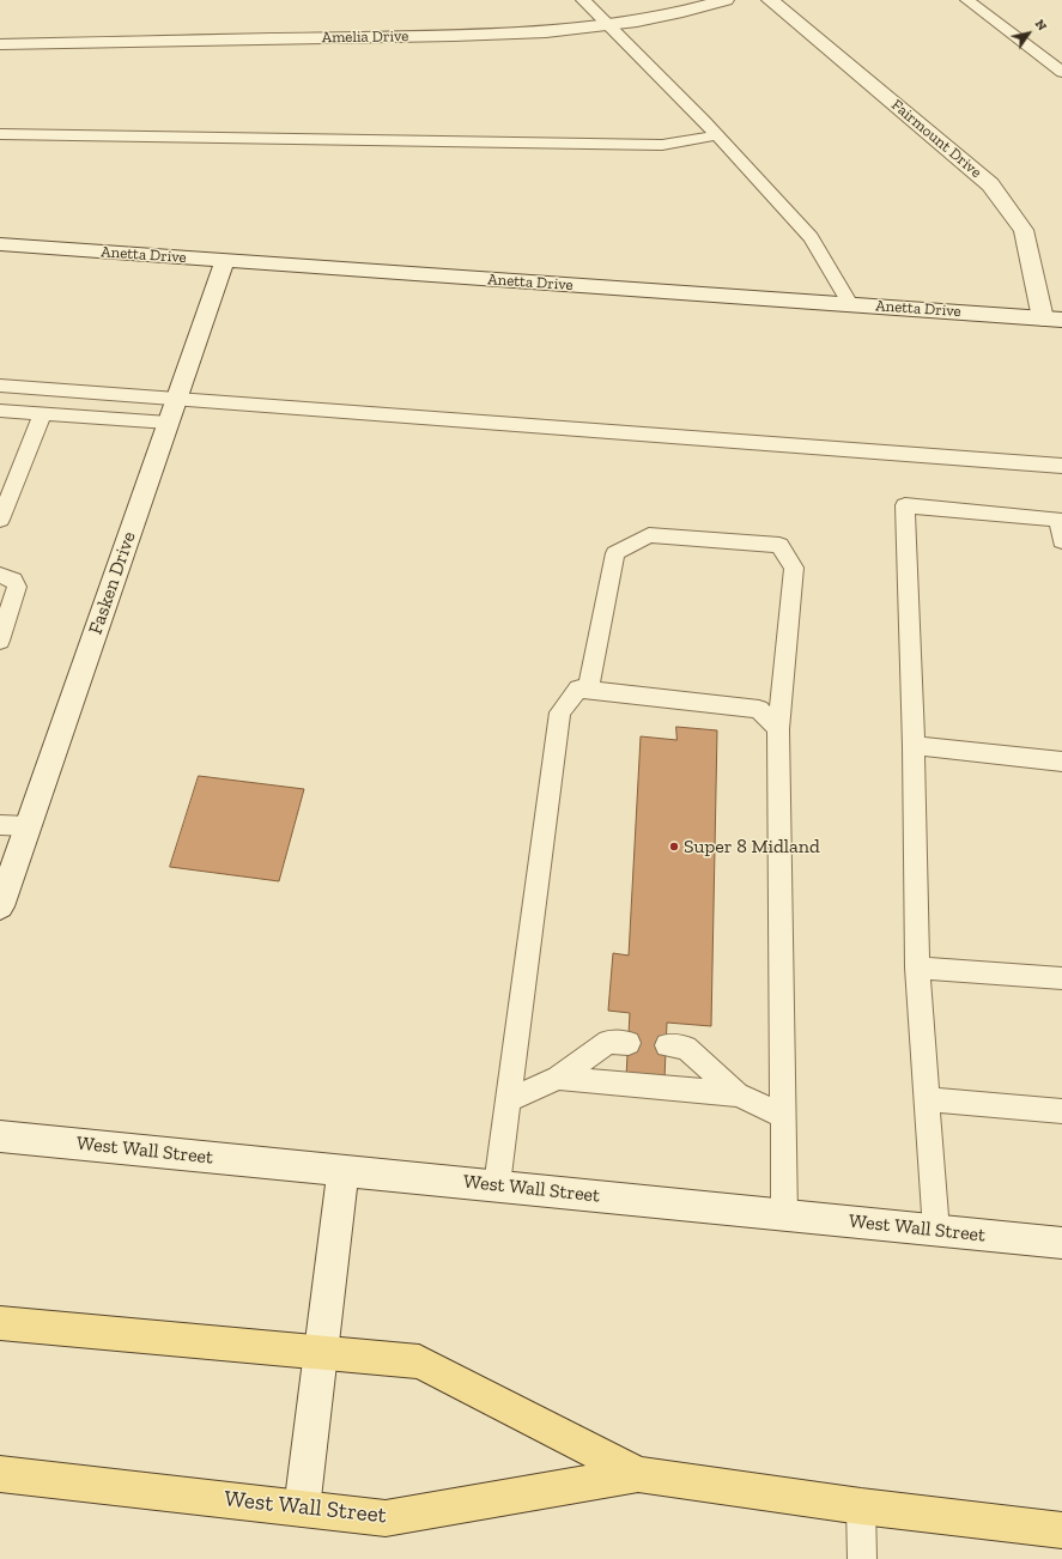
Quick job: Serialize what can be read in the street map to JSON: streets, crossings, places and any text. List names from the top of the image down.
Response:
{
  "streets": {
    "main road": ["West Wall Street"],
    "street": [
      "Amelia Drive",
      "Fairmount Drive",
      "Anetta Drive",
      "Fasken Drive"
    ]
  },
  "crossings": [
    ["Fairmount Drive", "Anetta Drive"],
    ["Anetta Drive", "Fasken Drive"]
  ],
  "places": ["Super 8 Midland"],
  "north": "top right"
}
